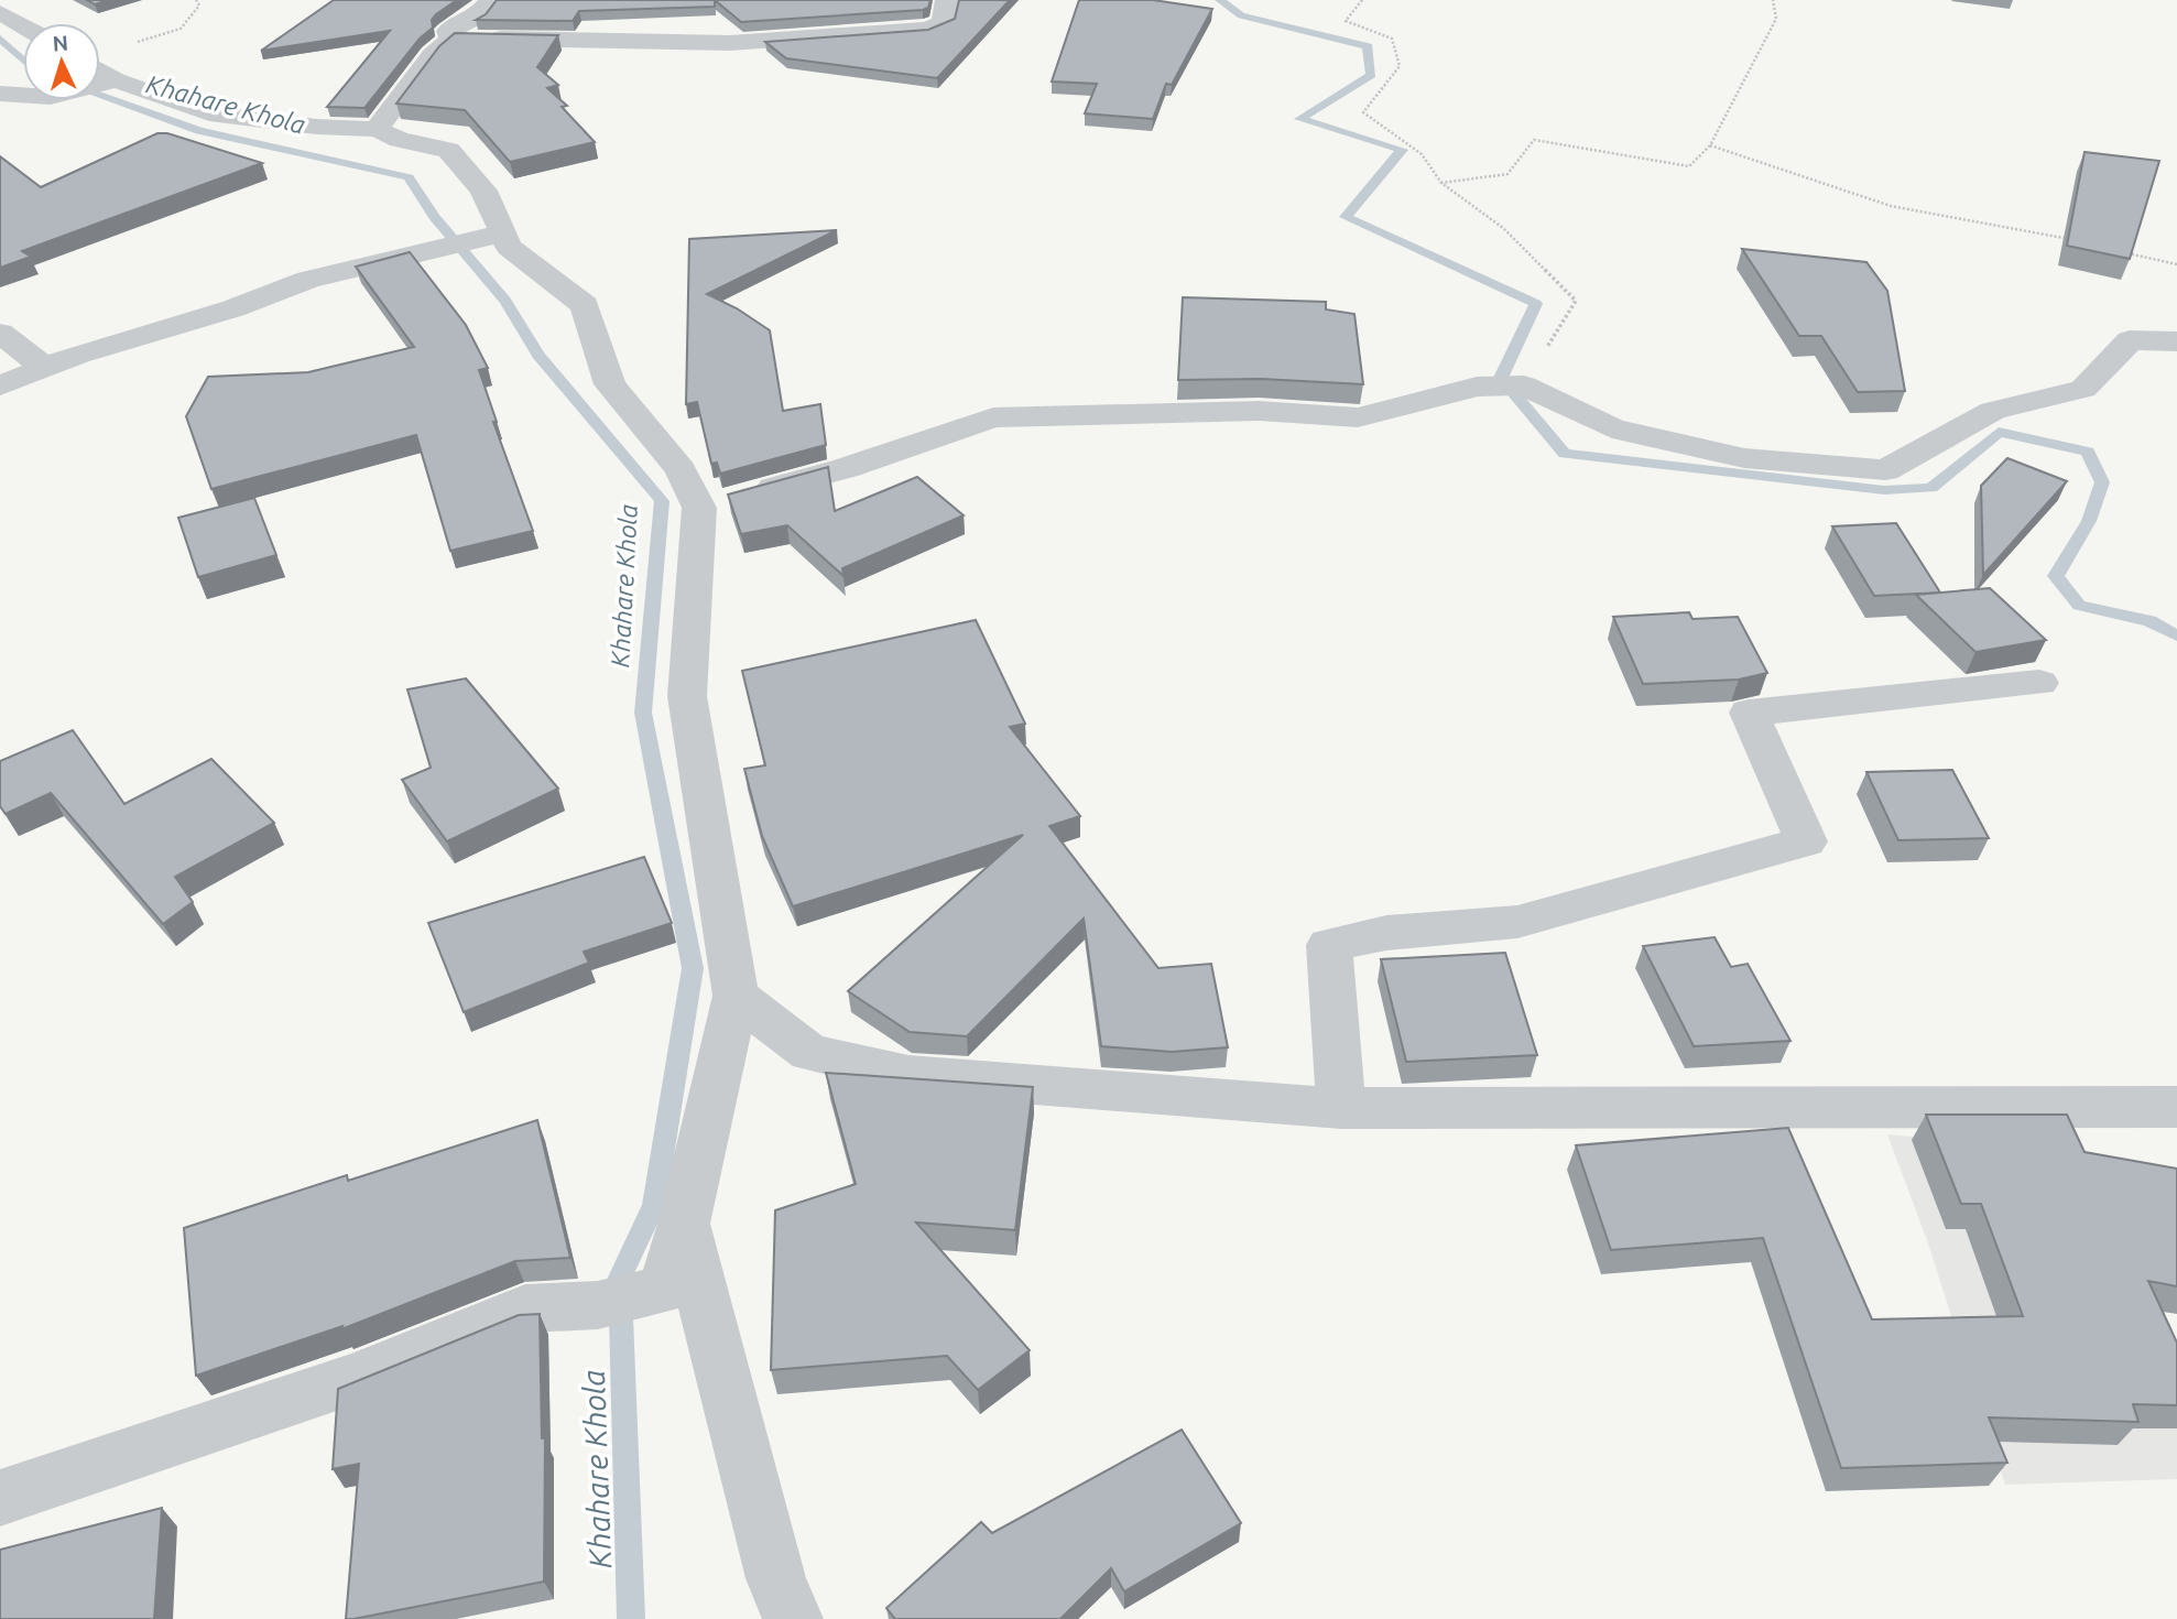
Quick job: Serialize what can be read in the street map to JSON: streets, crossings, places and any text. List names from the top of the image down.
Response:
{
  "water": ["Khahare Khola"],
  "north": "top"
}
